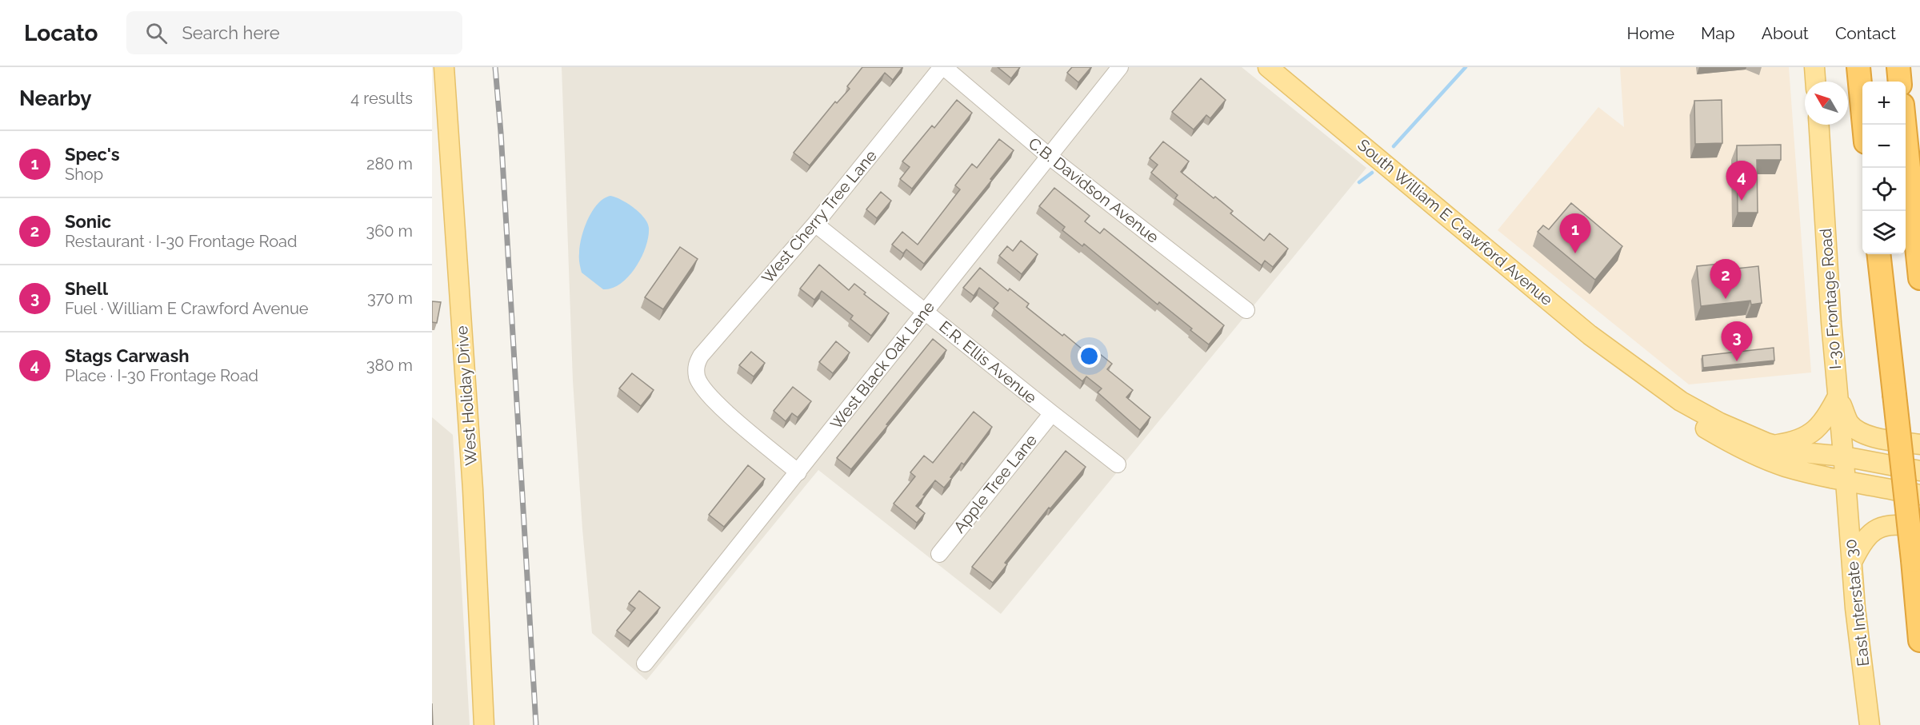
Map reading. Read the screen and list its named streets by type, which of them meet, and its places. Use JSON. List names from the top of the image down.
{
  "streets": {
    "main road": [
      "South William E Crawford Avenue",
      "I-30 Frontage Road",
      "West Holiday Drive",
      "East Interstate 30"
    ],
    "street": [
      "C.B. Davidson Avenue",
      "West Cherry Tree Lane",
      "E.R. Ellis Avenue",
      "West Black Oak Lane",
      "Apple Tree Lane"
    ]
  },
  "crossings": [
    ["C.B. Davidson Avenue", "West Cherry Tree Lane"],
    ["C.B. Davidson Avenue", "West Black Oak Lane"],
    ["West Cherry Tree Lane", "E.R. Ellis Avenue"],
    ["West Cherry Tree Lane", "West Black Oak Lane"],
    ["I-30 Frontage Road", "East Interstate 30"],
    ["E.R. Ellis Avenue", "West Black Oak Lane"],
    ["E.R. Ellis Avenue", "Apple Tree Lane"]
  ],
  "north": "top left",
  "page": {
    "header": "Locato",
    "search": "Search here",
    "nav": [
      "Home",
      "Map",
      "About",
      "Contact"
    ],
    "heading": ["Nearby", "4 results"],
    "map_buttons": ["+", "−"],
    "list": [
      {
        "mark": "1",
        "name": "Spec's",
        "note": "Shop",
        "value": "280 m"
      },
      {
        "mark": "2",
        "name": "Sonic",
        "note": "Restaurant · I-30 Frontage Road",
        "value": "360 m"
      },
      {
        "mark": "3",
        "name": "Shell",
        "note": "Fuel · William E Crawford Avenue",
        "value": "370 m"
      },
      {
        "mark": "4",
        "name": "Stags Carwash",
        "note": "Place · I-30 Frontage Road",
        "value": "380 m"
      }
    ],
    "pins": [
      "4",
      "1",
      "2",
      "3"
    ]
  }
}
